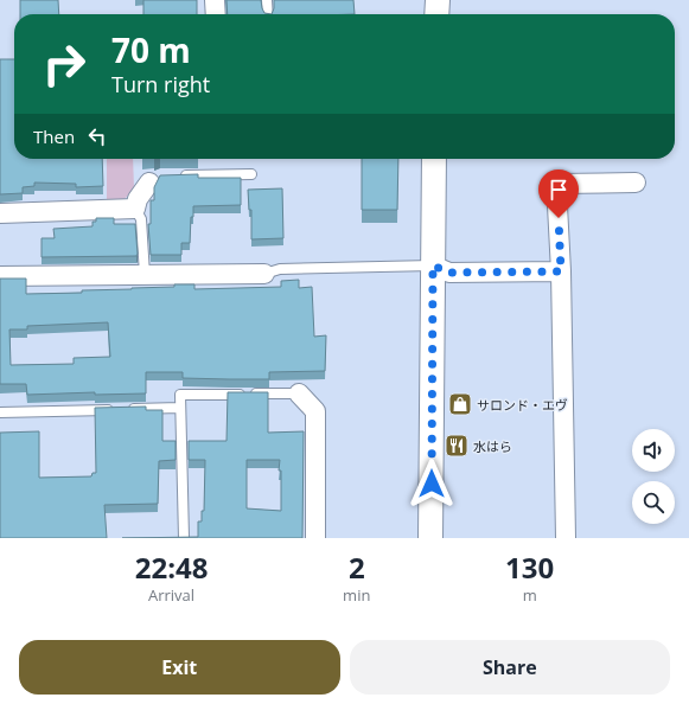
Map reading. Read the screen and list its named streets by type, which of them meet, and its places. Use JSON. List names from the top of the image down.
{
  "places": {
    "shop": ["サロンド・エヴ"],
    "restaurant": ["水はら"]
  },
  "page": {
    "turn": ["70 m", "Turn right"],
    "then": "Then",
    "eta": [
      "22:48",
      "Arrival",
      "2",
      "min",
      "130",
      "m"
    ],
    "buttons": ["Exit", "Share"]
  }
}
